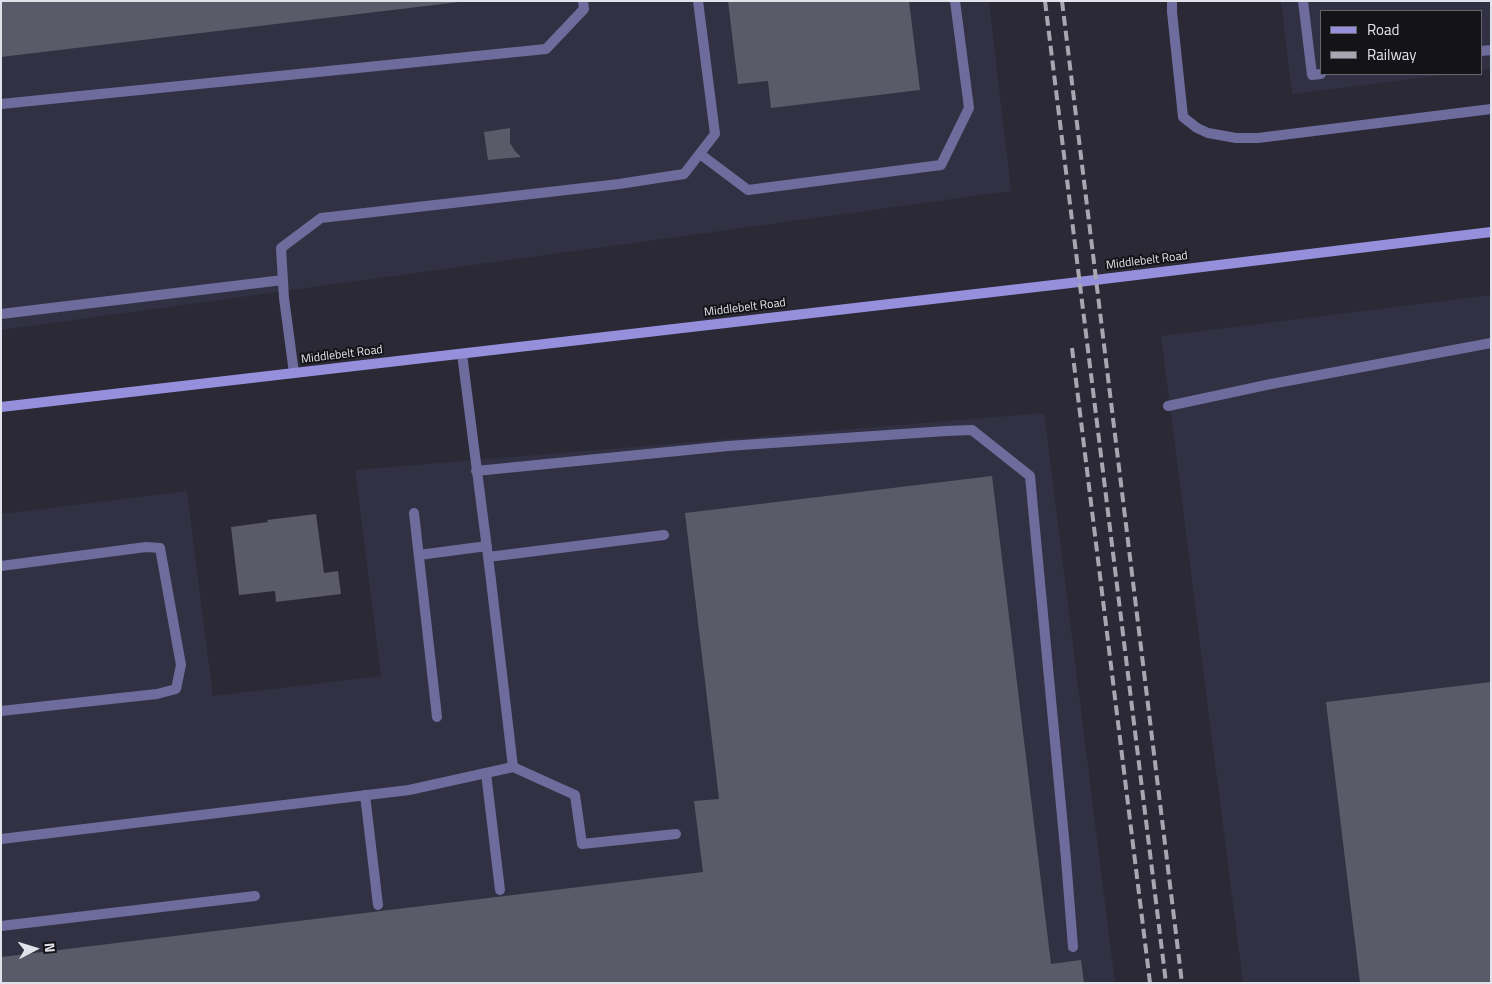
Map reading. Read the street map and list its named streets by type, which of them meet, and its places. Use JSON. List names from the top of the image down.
{
  "streets": {
    "main road": ["Middlebelt Road"]
  },
  "legend": ["Road", "Railway"],
  "north": "right"
}
